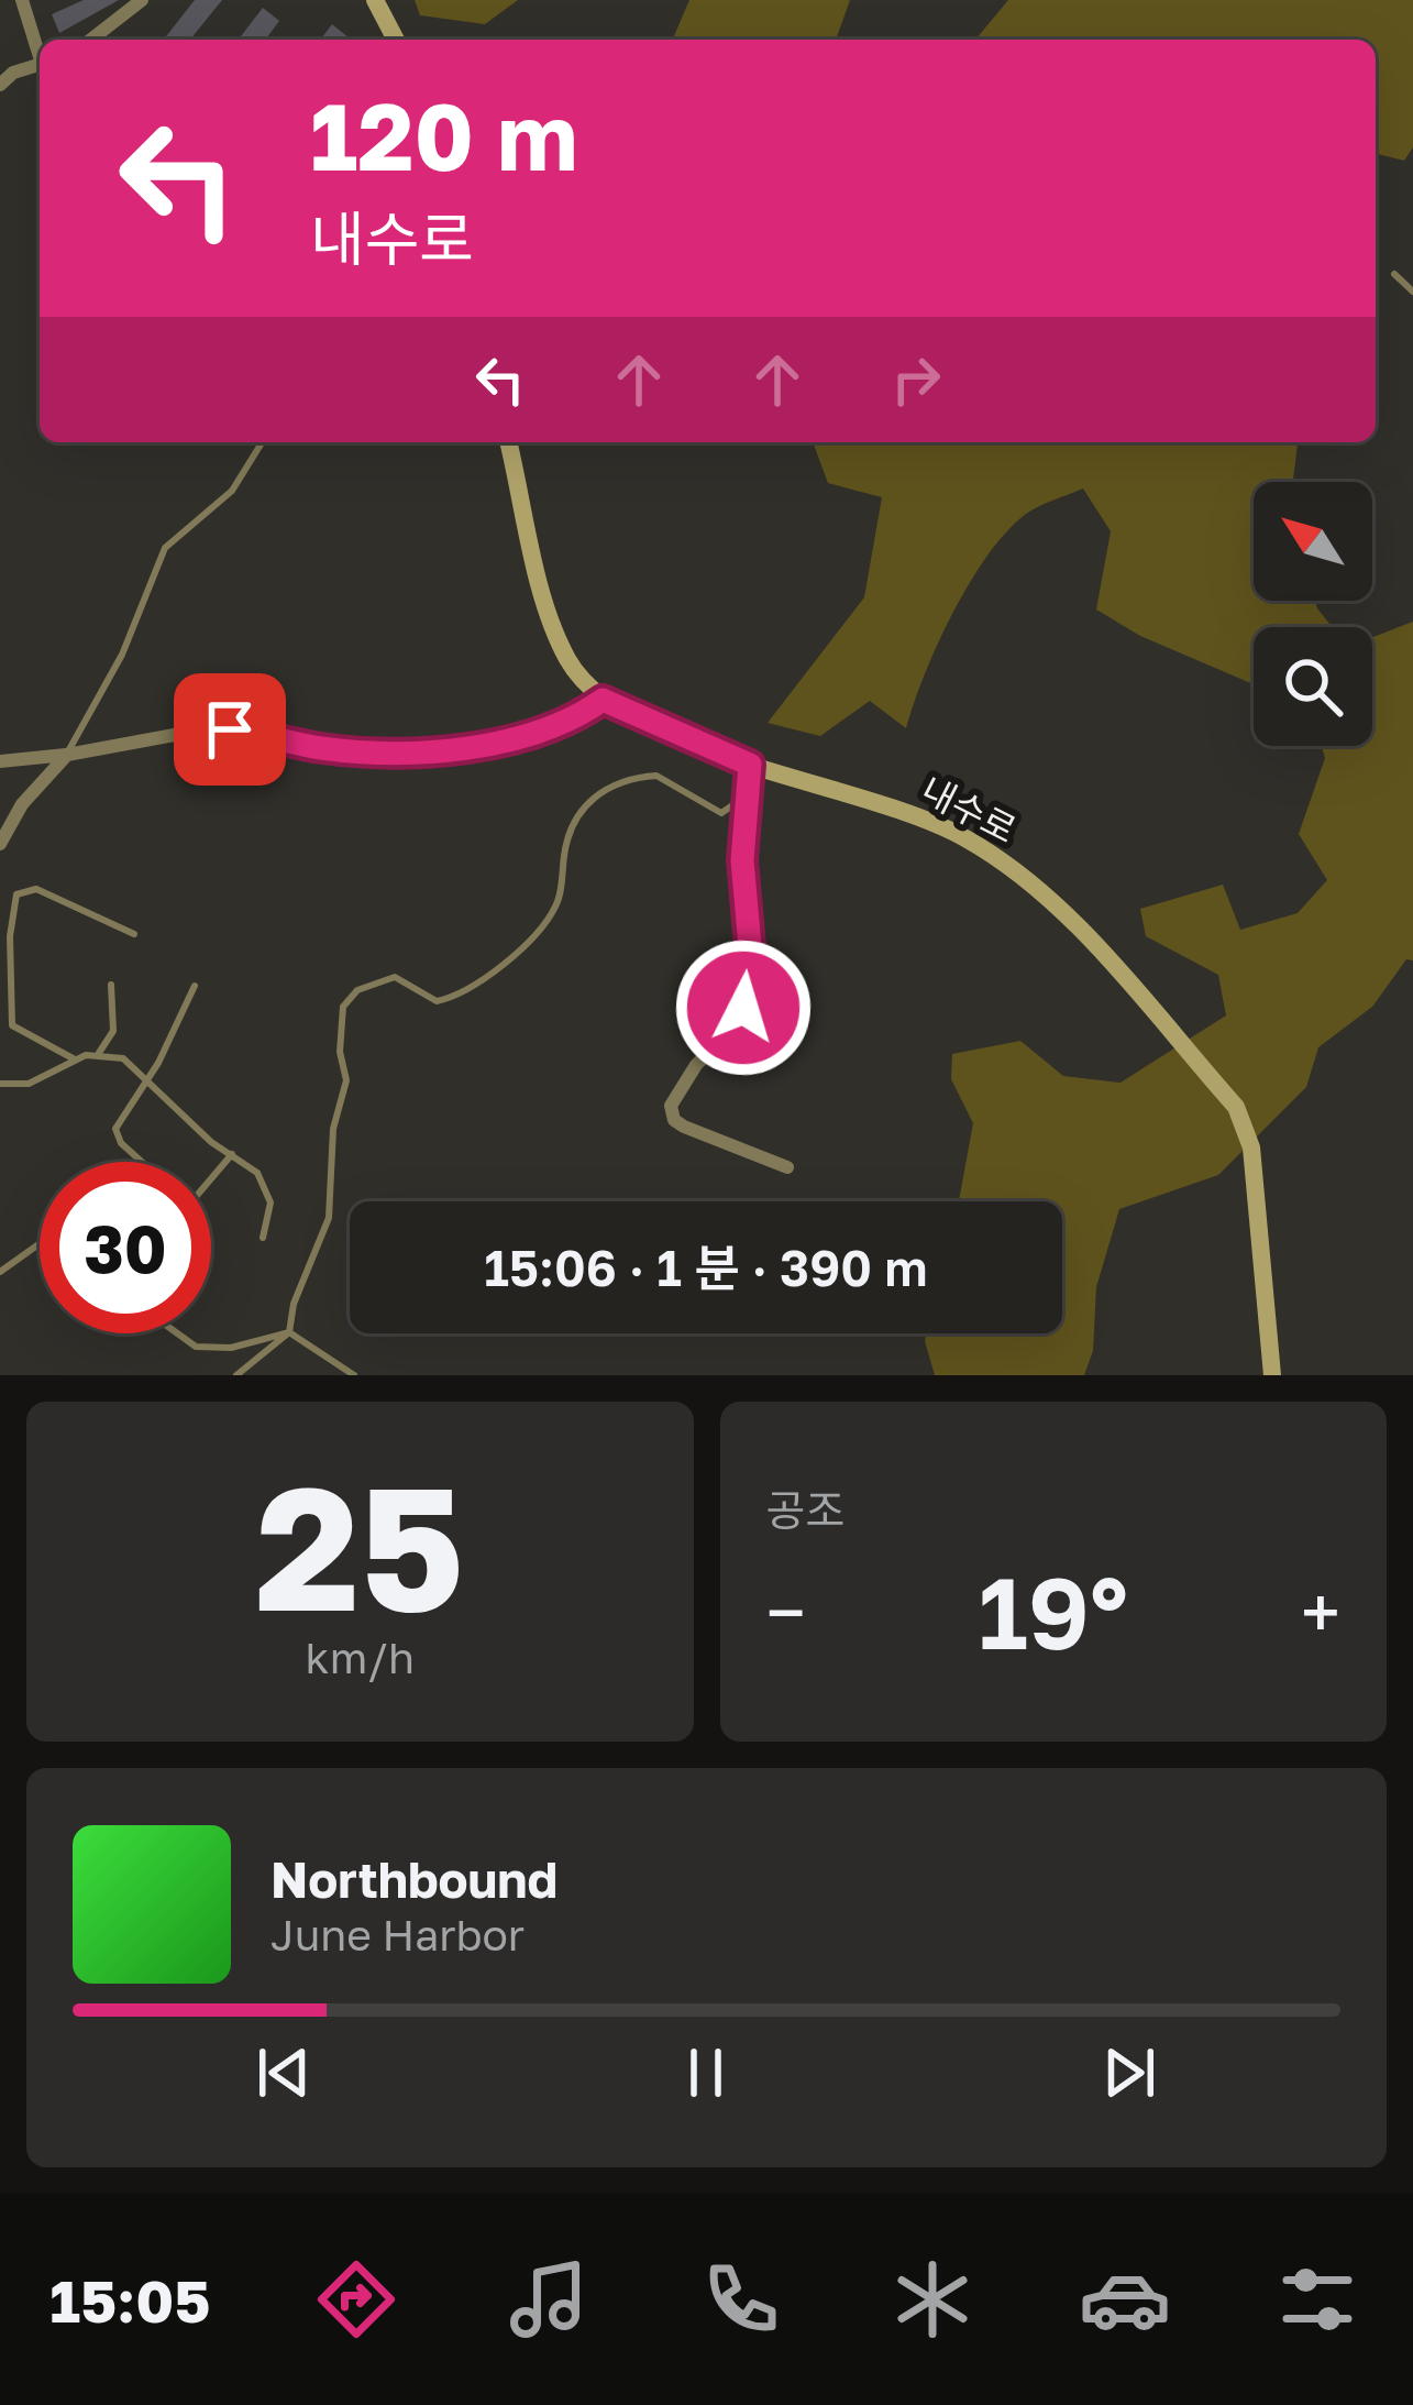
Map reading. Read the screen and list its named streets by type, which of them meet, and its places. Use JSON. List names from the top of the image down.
{
  "streets": {
    "street": ["내수로"]
  },
  "north": "top left",
  "page": {
    "turn": ["120 m", "내수로"],
    "limit": "30",
    "trip": "15:06 · 1 분 · 390 m",
    "tile": [
      ["25", "km/h"],
      "공조"
    ],
    "heat": ["−", "19°", "+"],
    "song": ["Northbound", "June Harbor"],
    "tabs": "15:05"
  }
}
